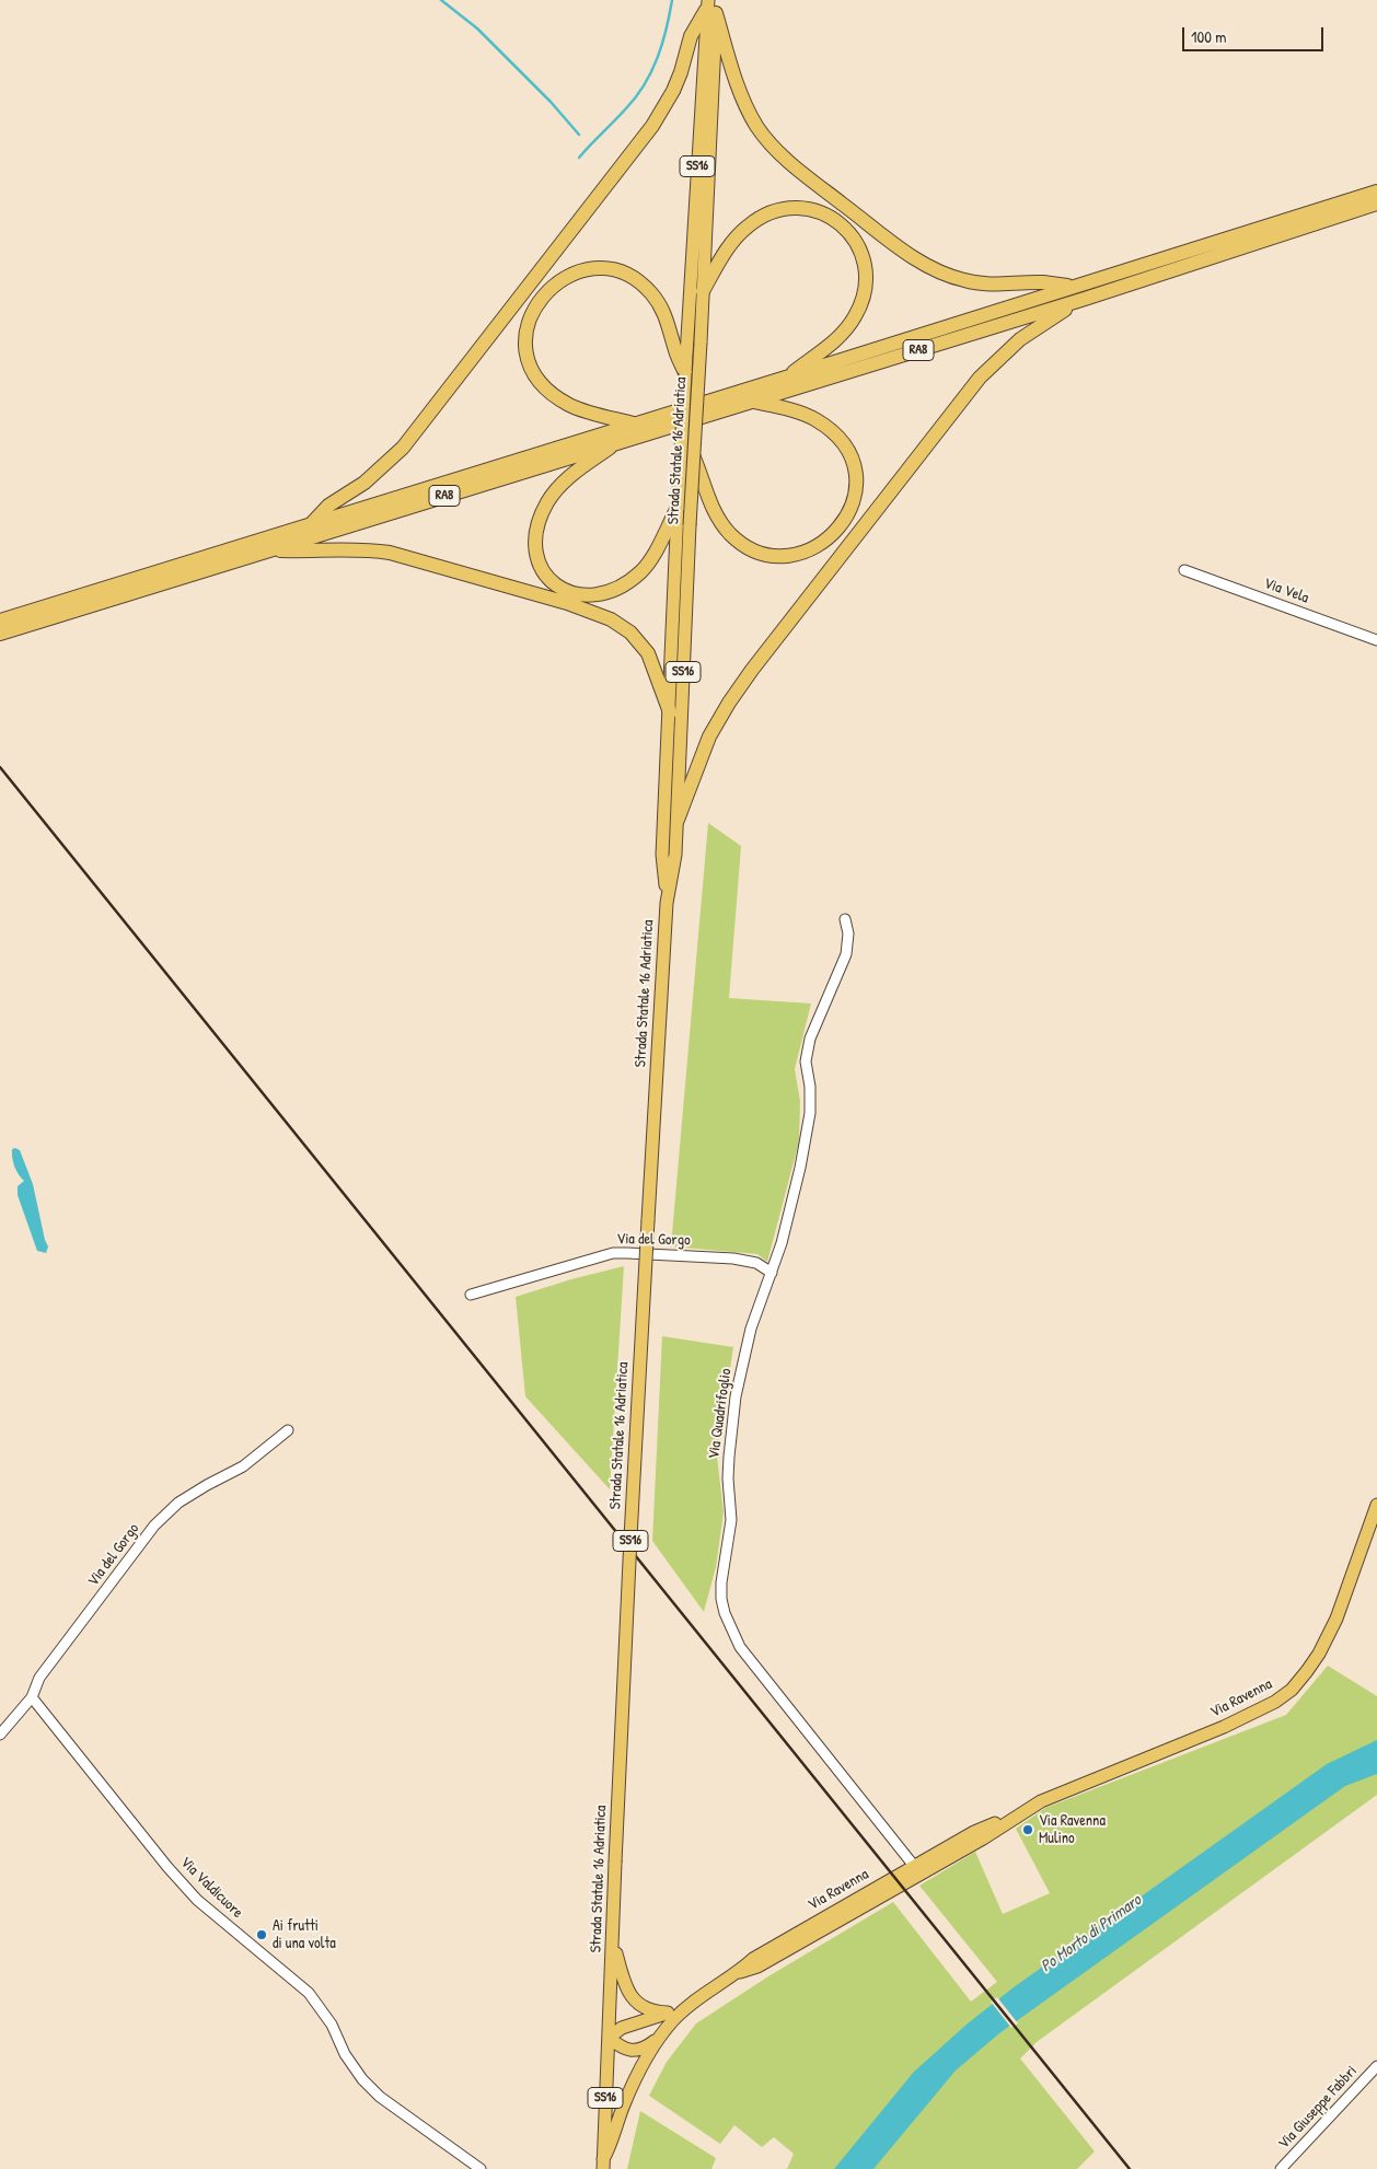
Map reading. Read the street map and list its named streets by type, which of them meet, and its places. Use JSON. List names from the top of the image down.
{
  "streets": {
    "highway": ["RA8"],
    "main road": ["SS16", "Strada Statale 16 Adriatica", "Via Ravenna"],
    "street": [
      "Via Vela",
      "Via del Gorgo",
      "Via Quadrifoglio",
      "Via Valdicuore",
      "Via Giuseppe Fabbri"
    ]
  },
  "crossings": [
    ["Strada Statale 16 Adriatica", "Via Ravenna"],
    ["Via del Gorgo", "Via Quadrifoglio"],
    ["Via del Gorgo", "Via Valdicuore"],
    ["Via Quadrifoglio", "Via Ravenna"]
  ],
  "water": ["Po Morto di Primaro"],
  "places": ["Via Ravenna Mulino", "Ai frutti di una volta"],
  "scale_bar": "100 m"
}
